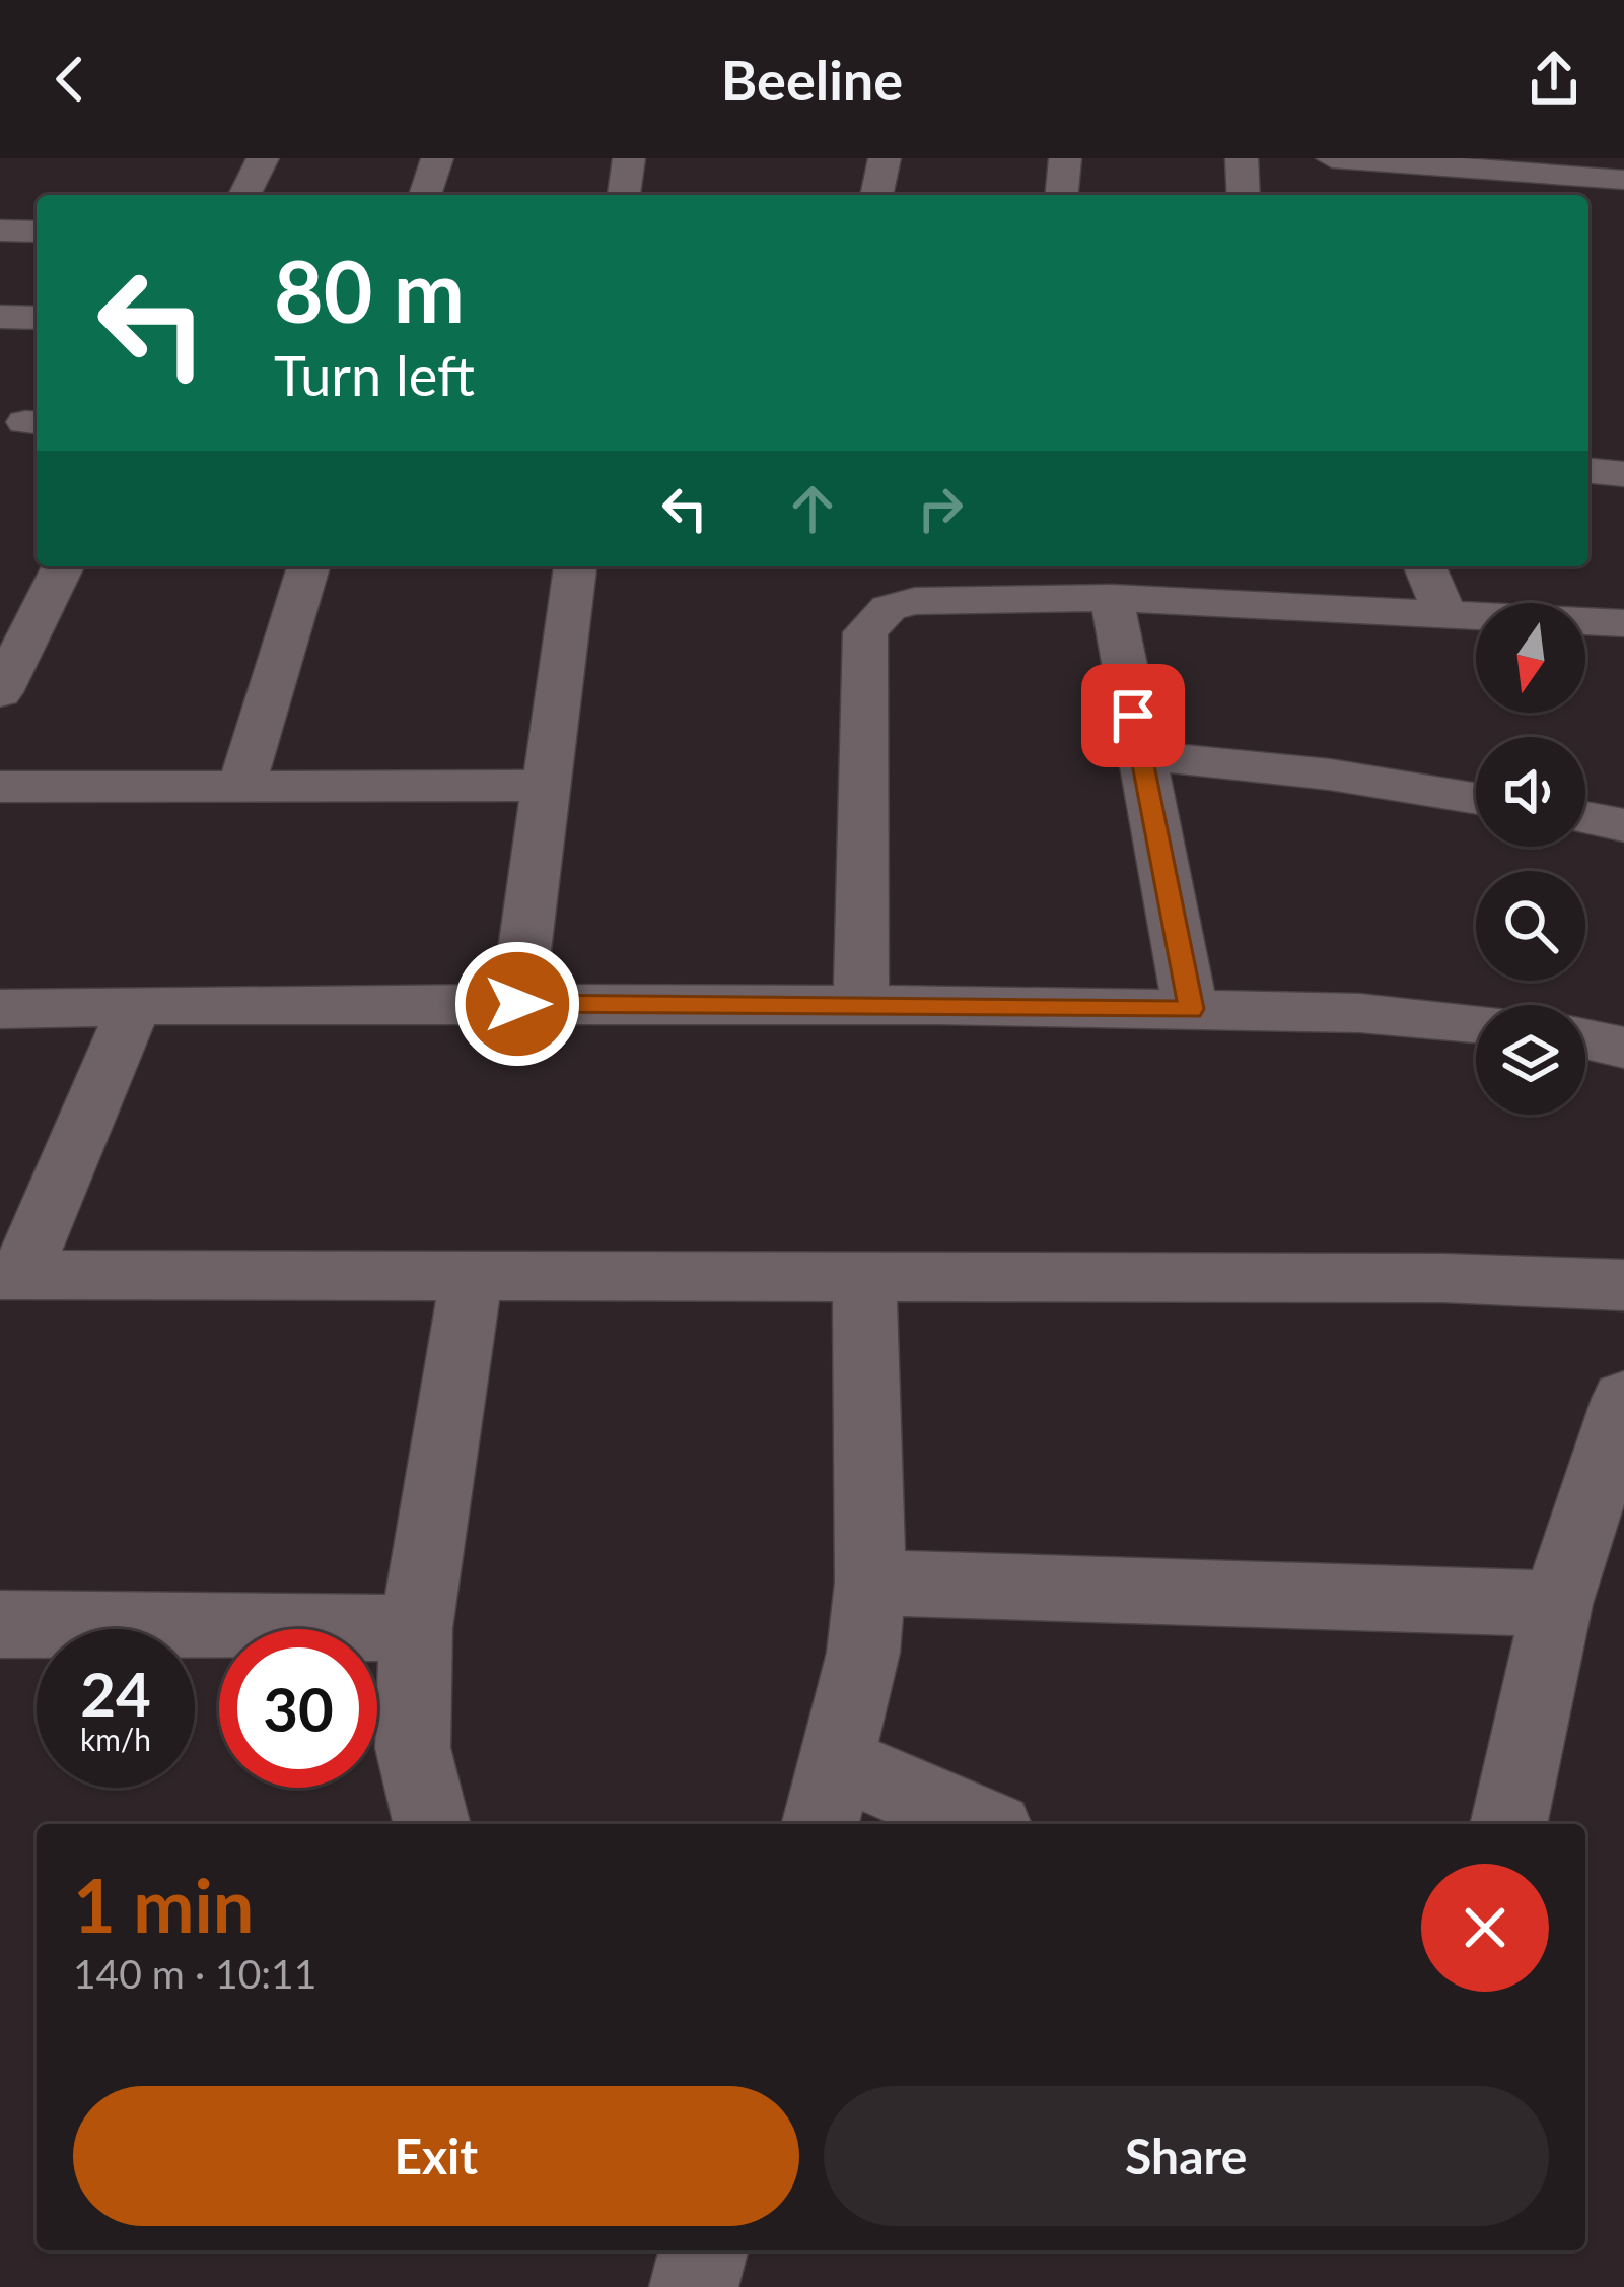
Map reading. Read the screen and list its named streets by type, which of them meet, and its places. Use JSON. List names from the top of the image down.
{
  "north": "bottom",
  "page": {
    "header": "Beeline",
    "turn": ["80 m", "Turn left"],
    "speed": "24 km/h",
    "limit": "30",
    "heading": ["1 min", "140 m · 10:11"],
    "buttons": ["Exit", "Share"]
  }
}
